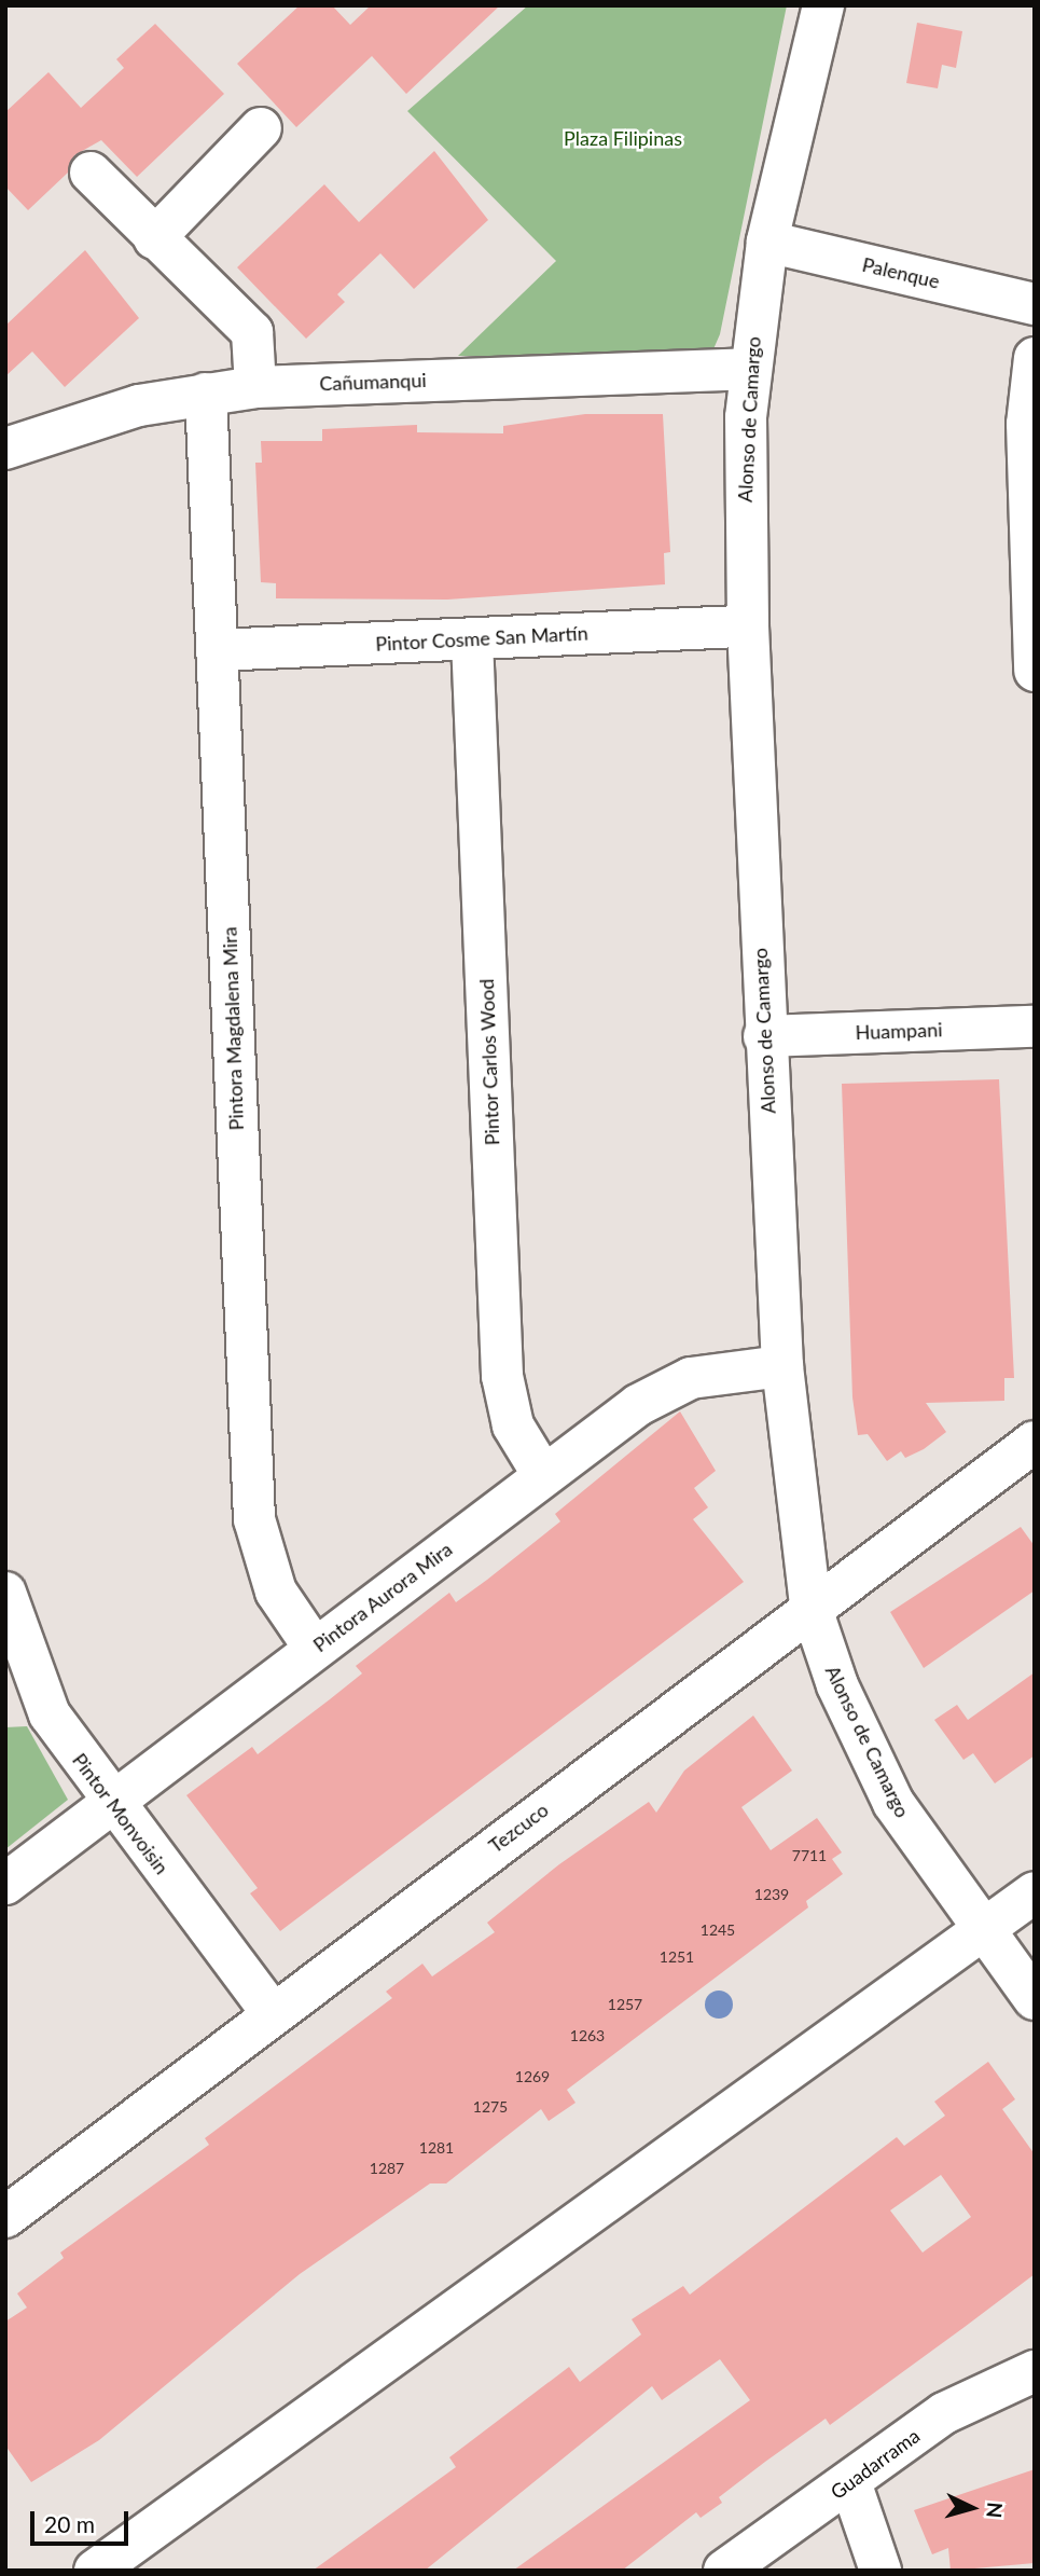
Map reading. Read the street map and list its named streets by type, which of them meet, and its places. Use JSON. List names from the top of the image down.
{
  "streets": {
    "street": [
      "Palenque",
      "Cañumanqui",
      "Alonso de Camargo",
      "Pintor Cosme San Martín",
      "Pintora Magdalena Mira",
      "Huampani",
      "Pintor Carlos Wood",
      "Pintora Aurora Mira",
      "Pintor Monvoisin",
      "Tezcuco",
      "Guadarrama"
    ]
  },
  "crossings": [
    ["Palenque", "Alonso de Camargo"],
    ["Cañumanqui", "Alonso de Camargo"],
    ["Cañumanqui", "Pintora Magdalena Mira"],
    ["Alonso de Camargo", "Pintor Cosme San Martín"],
    ["Alonso de Camargo", "Huampani"],
    ["Alonso de Camargo", "Pintora Aurora Mira"],
    ["Alonso de Camargo", "Tezcuco"],
    ["Pintor Cosme San Martín", "Pintora Magdalena Mira"],
    ["Pintor Cosme San Martín", "Pintor Carlos Wood"],
    ["Pintora Magdalena Mira", "Pintora Aurora Mira"],
    ["Pintor Carlos Wood", "Pintora Aurora Mira"],
    ["Pintora Aurora Mira", "Pintor Monvoisin"],
    ["Pintor Monvoisin", "Tezcuco"]
  ],
  "parks": ["Plaza Filipinas"],
  "house_numbers": [
    "7711",
    "1239",
    "1245",
    "1251",
    "1257",
    "1263",
    "1269",
    "1275",
    "1281",
    "1287"
  ],
  "scale_bar": "20 m",
  "north": "right"
}
